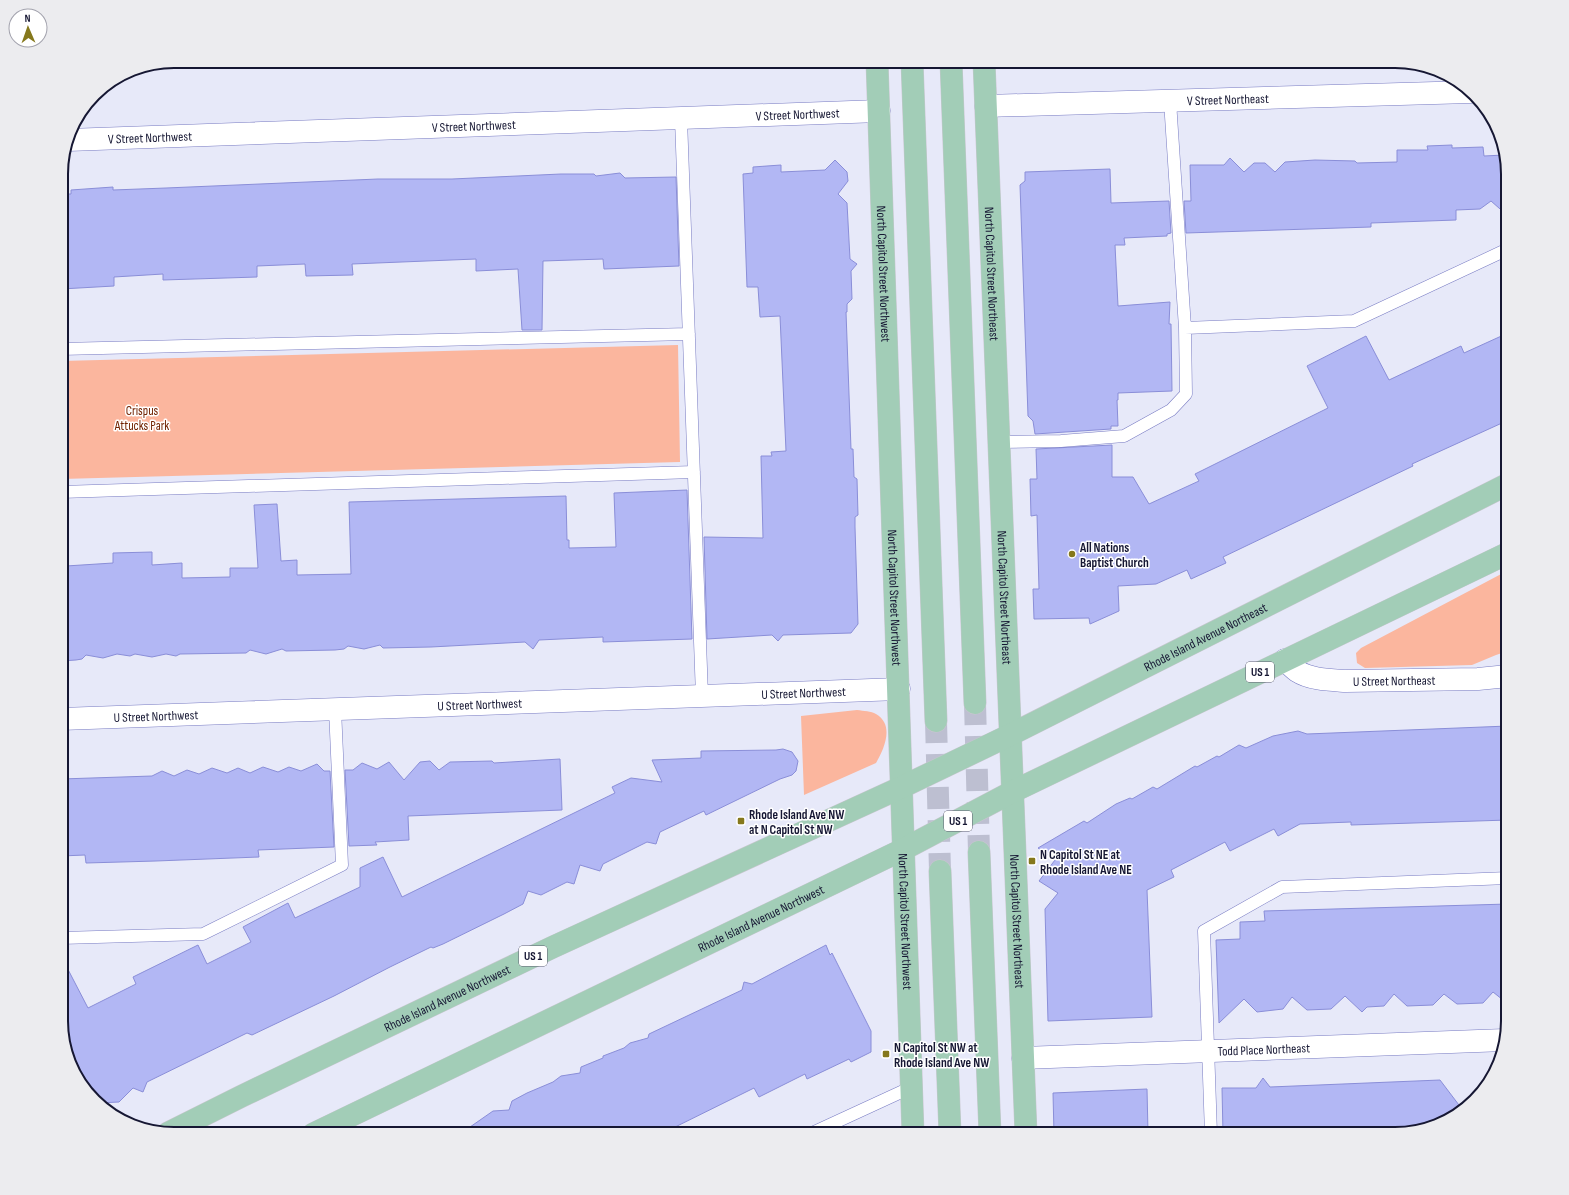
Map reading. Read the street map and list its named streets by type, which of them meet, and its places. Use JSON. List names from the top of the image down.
{
  "streets": {
    "main road": [
      "North Capitol Street Northwest",
      "North Capitol Street Northeast",
      "Rhode Island Avenue Northeast",
      "US 1",
      "Rhode Island Avenue Northwest"
    ],
    "street": [
      "V Street Northeast",
      "V Street Northwest",
      "U Street Northeast",
      "U Street Northwest",
      "Todd Place Northeast"
    ]
  },
  "crossings": [
    ["V Street Northeast", "North Capitol Street Northeast"],
    ["V Street Northwest", "North Capitol Street Northwest"],
    ["North Capitol Street Northwest", "Rhode Island Avenue Northeast"],
    ["North Capitol Street Northwest", "U Street Northwest"],
    ["North Capitol Street Northwest", "Rhode Island Avenue Northwest"],
    ["North Capitol Street Northeast", "Rhode Island Avenue Northeast"],
    ["North Capitol Street Northeast", "US 1"],
    ["North Capitol Street Northeast", "Rhode Island Avenue Northwest"],
    ["North Capitol Street Northeast", "Todd Place Northeast"],
    ["Rhode Island Avenue Northeast", "Rhode Island Avenue Northwest"],
    ["US 1", "U Street Northeast"],
    ["US 1", "Rhode Island Avenue Northwest"]
  ],
  "parks": ["Crispus Attucks Park"],
  "places": {
    "other": ["All Nations Baptist Church"],
    "transit": ["Rhode Island Ave NW at N Capitol St NW", "N Capitol St NE at Rhode Island Ave NE", "N Capitol St NW at Rhode Island Ave NW"]
  },
  "north": "top"
}
